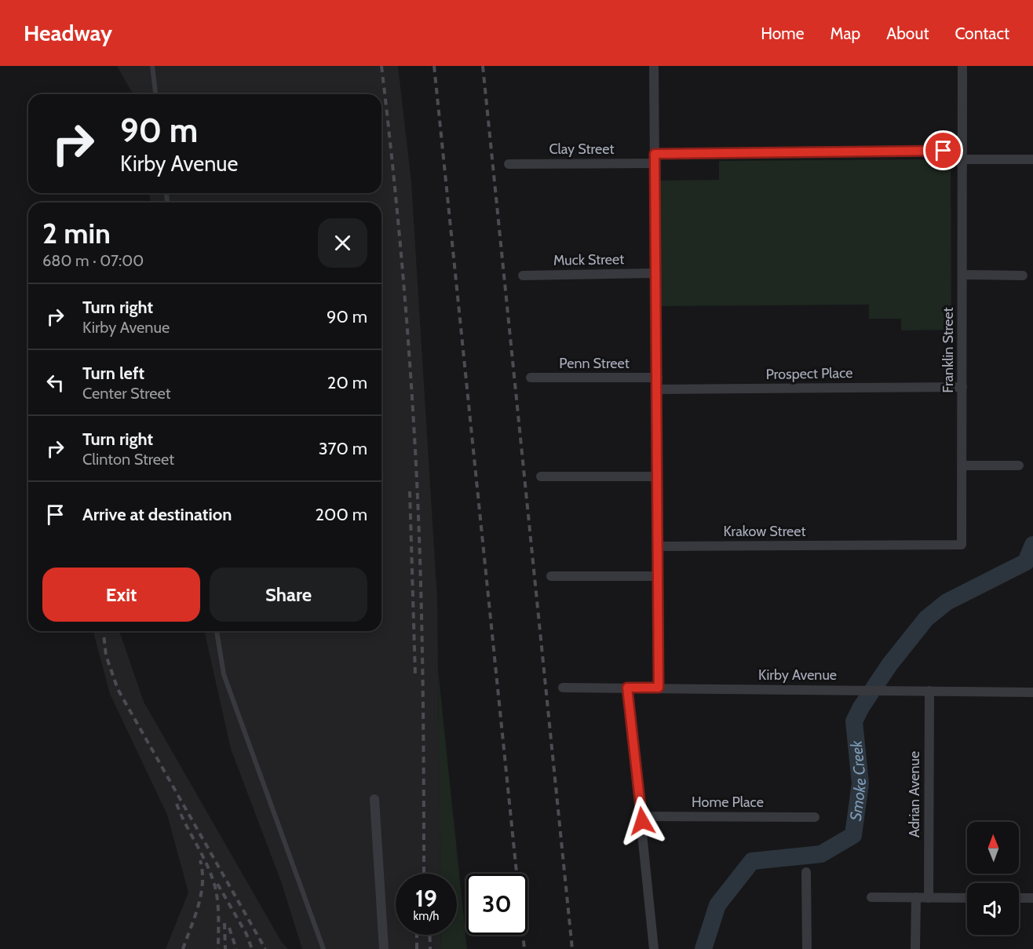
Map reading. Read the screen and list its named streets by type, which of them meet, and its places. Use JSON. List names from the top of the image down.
{
  "streets": {
    "street": [
      "Clay Street",
      "Muck Street",
      "Franklin Street",
      "Penn Street",
      "Prospect Place",
      "Krakow Street",
      "Kirby Avenue",
      "Adrian Avenue",
      "Home Place"
    ]
  },
  "crossings": [
    ["Clay Street", "Franklin Street"],
    ["Franklin Street", "Prospect Place"],
    ["Franklin Street", "Krakow Street"],
    ["Kirby Avenue", "Adrian Avenue"]
  ],
  "water": ["Smoke Creek"],
  "north": "top",
  "page": {
    "header": "Headway",
    "nav": [
      "Home",
      "Map",
      "About",
      "Contact"
    ],
    "turn": ["90 m", "Kirby Avenue"],
    "heading": ["2 min", "680 m · 07:00"],
    "list": [
      {
        "name": "Turn right",
        "note": "Kirby Avenue",
        "value": "90 m"
      },
      {
        "name": "Turn left",
        "note": "Center Street",
        "value": "20 m"
      },
      {
        "name": "Turn right",
        "note": "Clinton Street",
        "value": "370 m"
      },
      {
        "name": "Arrive at destination",
        "value": "200 m"
      }
    ],
    "buttons": ["Exit", "Share"],
    "speed": "19 km/h",
    "limit": "30"
  }
}
